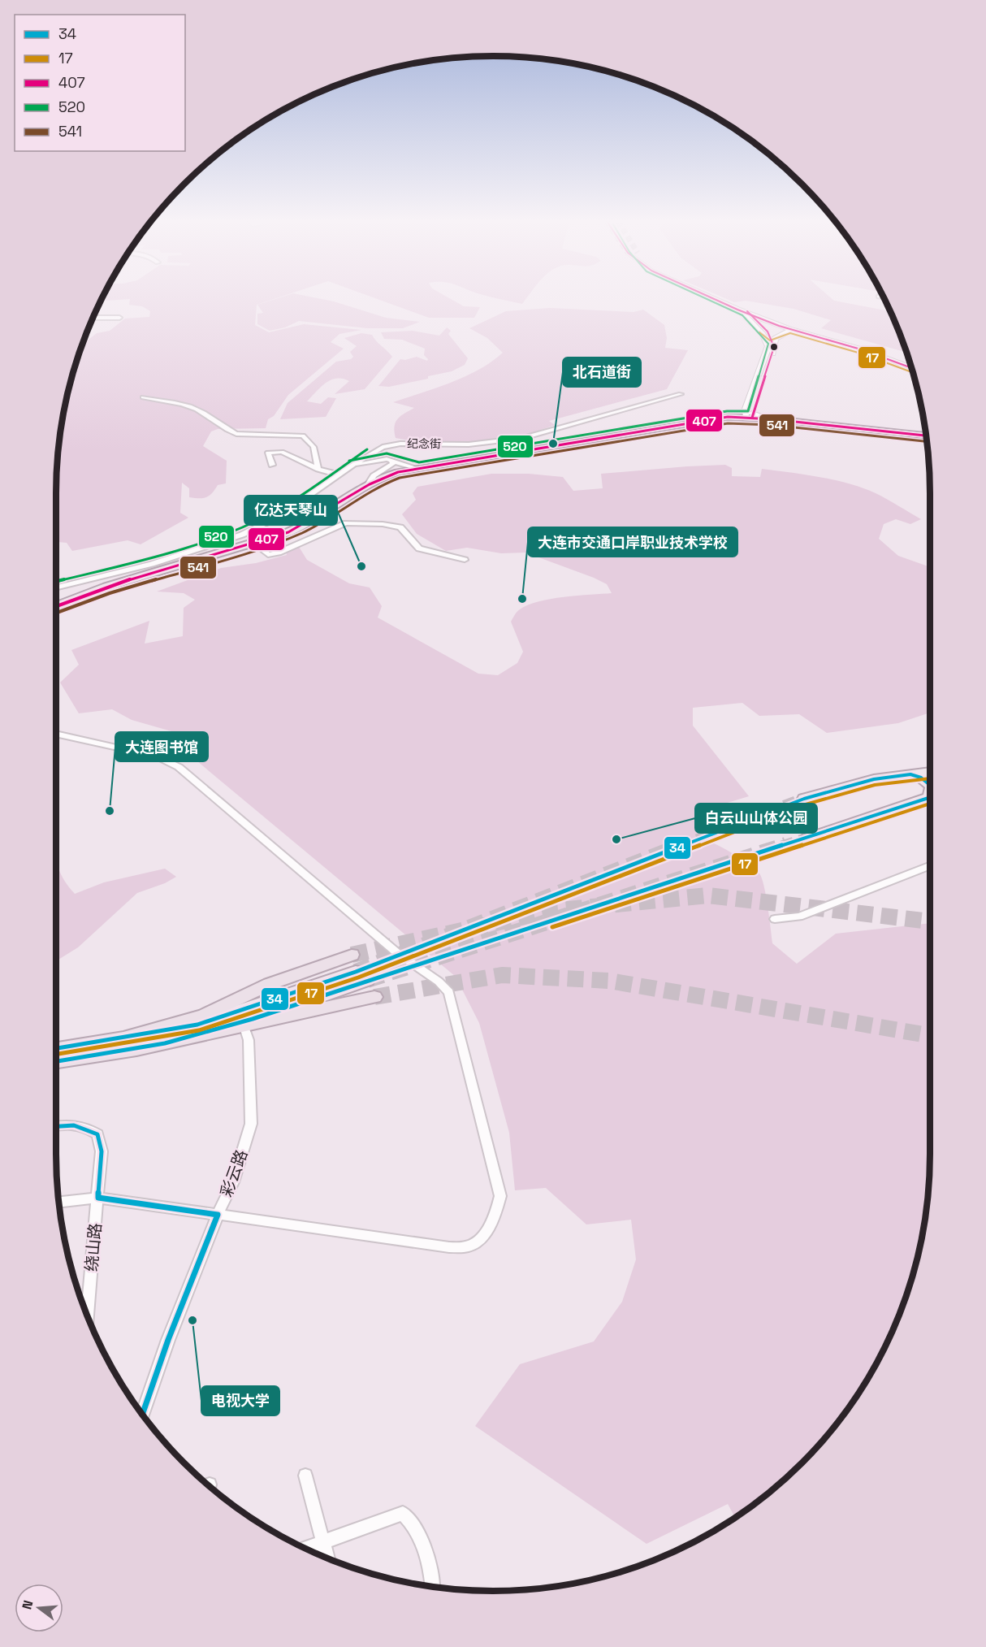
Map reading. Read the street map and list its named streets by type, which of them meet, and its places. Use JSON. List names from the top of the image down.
{
  "streets": {
    "street": ["纪念街", "彩云路", "绕山路"]
  },
  "places": [
    "北石道街",
    "亿达天琴山",
    "大连市交通口岸职业技术学校",
    "大连图书馆",
    "白云山山体公园",
    "电视大学"
  ],
  "lines": [
    "transit line 407",
    "transit line 520",
    "transit line 17",
    "transit line 541",
    "transit line 34"
  ],
  "legend": [
    "34",
    "17",
    "407",
    "520",
    "541"
  ],
  "north": "left"
}
